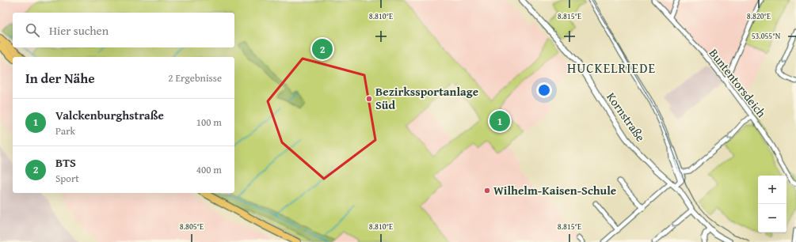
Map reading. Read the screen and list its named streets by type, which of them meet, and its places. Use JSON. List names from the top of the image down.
{
  "streets": {
    "street": ["Buntentorsdeich", "Kornstraße"]
  },
  "districts": ["HUCKELRIEDE"],
  "places": ["Bezirkssportanlage Süd", "Wilhelm-Kaisen-Schule"],
  "page": {
    "search": "Hier suchen",
    "pins": ["2", "1"],
    "heading": ["In der Nähe", "2 Ergebnisse"],
    "list": [
      {
        "mark": "1",
        "name": "Valckenburghstraße",
        "note": "Park",
        "value": "100 m"
      },
      {
        "mark": "2",
        "name": "BTS",
        "note": "Sport",
        "value": "400 m"
      }
    ],
    "map_buttons": ["+", "−"]
  },
  "coordinates": [
    "8.810°E",
    "8.815°E",
    "8.820°E",
    "53.055°N",
    "8.805°E"
  ]
}
